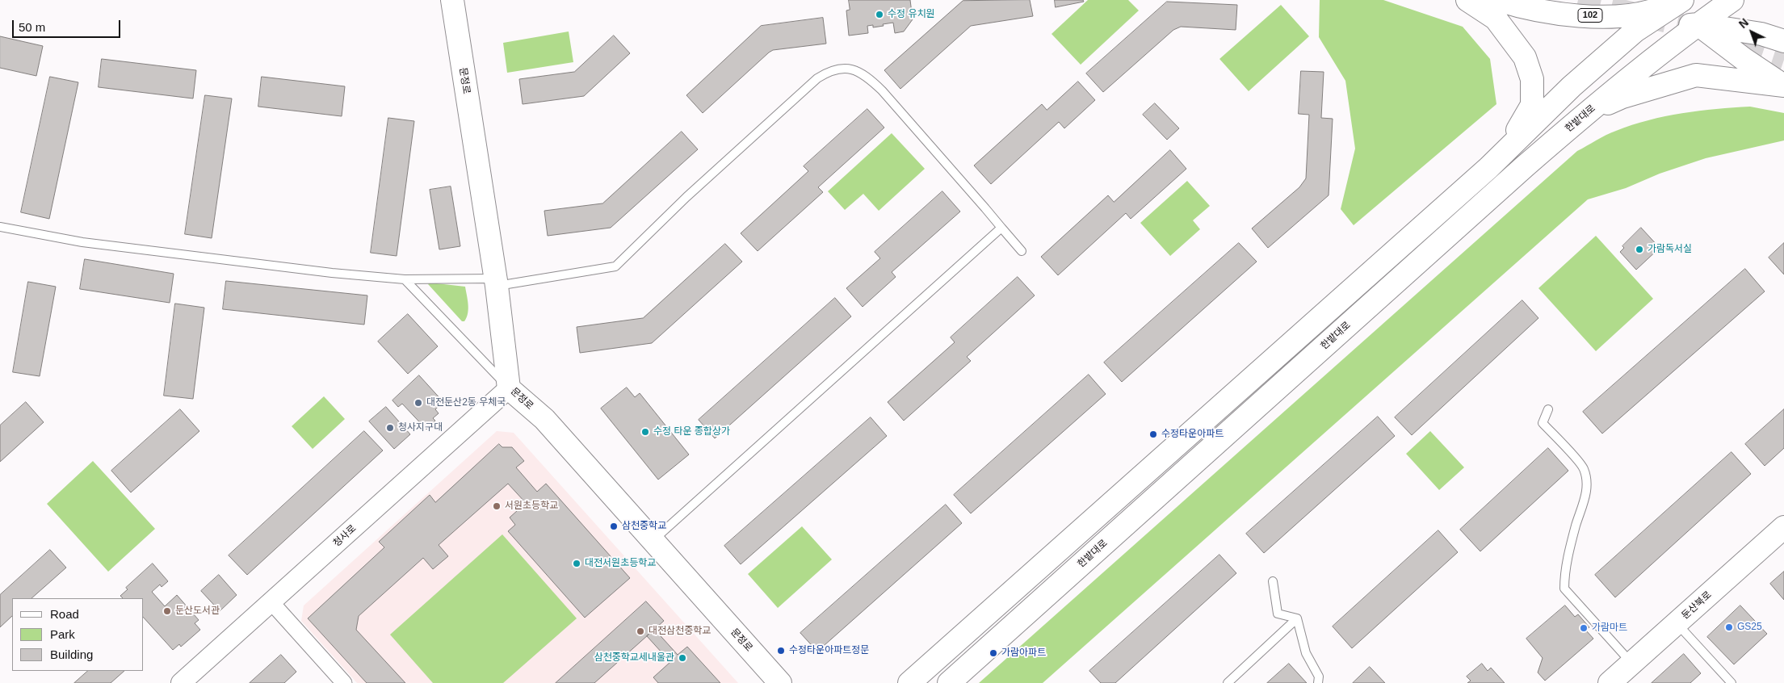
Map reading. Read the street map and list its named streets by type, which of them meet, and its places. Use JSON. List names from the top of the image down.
{
  "streets": {
    "main road": [
      "102",
      "문정로",
      "한밭대로",
      "둔산북로"
    ],
    "street": ["청사로"]
  },
  "crossings": [
    ["문정로", "청사로"]
  ],
  "places": [
    "수정 유치원",
    "가람독서실",
    "대전둔산2동 우체국",
    "청사지구대",
    "수정 타운 종합상가",
    "수정타운아파트",
    "서원초등학교",
    "삼천중학교",
    "대전서원초등학교",
    "둔산도서관",
    "GS25",
    "가람마트",
    "대전삼천중학교",
    "수정타운아파트정문",
    "가람아파트",
    "삼천중학교세내울관"
  ],
  "legend": ["Road", "Park", "Building"],
  "scale_bar": "50 m",
  "north": "top left"
}
